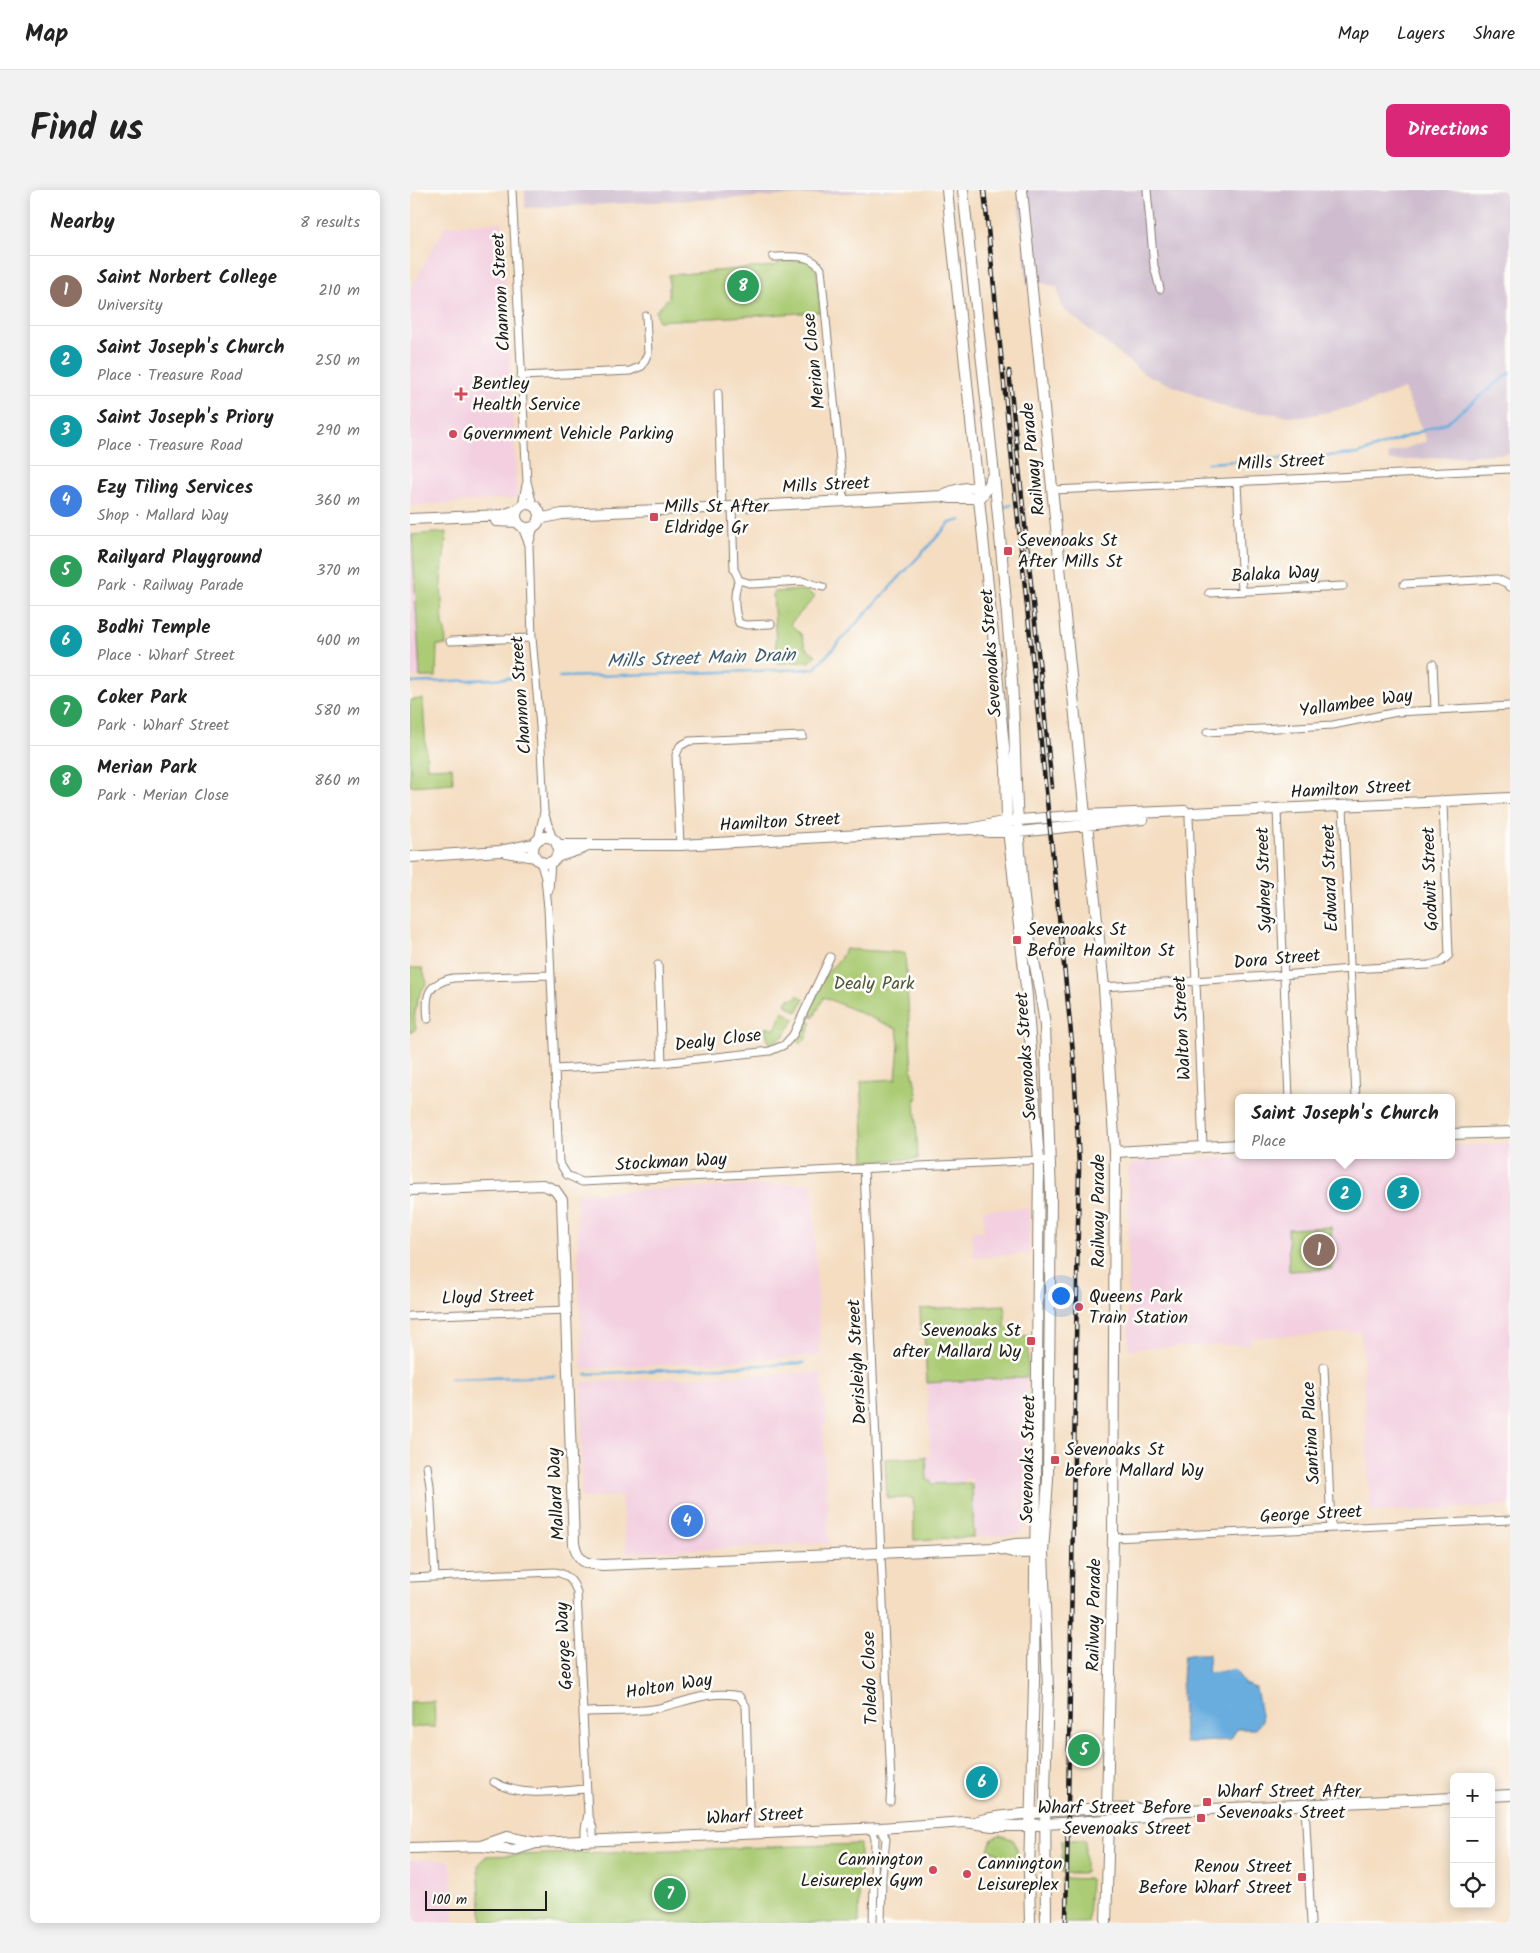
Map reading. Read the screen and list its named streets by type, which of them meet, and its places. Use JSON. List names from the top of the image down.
{
  "streets": {
    "street": [
      "Channon Street",
      "Merian Close",
      "Railway Parade",
      "Mills Street",
      "Balaka Way",
      "Sevenoaks Street",
      "Yallambee Way",
      "Hamilton Street",
      "Edward Street",
      "Godwit Street",
      "Sydney Street",
      "Dora Street",
      "Walton Street",
      "Dealy Close",
      "Stockman Way",
      "Lloyd Street",
      "Derisleigh Street",
      "Santina Place",
      "Mallard Way",
      "George Street",
      "George Way",
      "Toledo Close",
      "Holton Way",
      "Wharf Street"
    ]
  },
  "crossings": [
    ["Channon Street", "Mills Street"],
    ["Channon Street", "Hamilton Street"],
    ["Channon Street", "Stockman Way"],
    ["Merian Close", "Mills Street"],
    ["Railway Parade", "Mills Street"],
    ["Railway Parade", "Hamilton Street"],
    ["Railway Parade", "Dora Street"],
    ["Railway Parade", "George Street"],
    ["Railway Parade", "Wharf Street"],
    ["Mills Street", "Sevenoaks Street"],
    ["Sevenoaks Street", "Hamilton Street"],
    ["Sevenoaks Street", "Stockman Way"],
    ["Sevenoaks Street", "Mallard Way"],
    ["Sevenoaks Street", "Wharf Street"],
    ["Hamilton Street", "Edward Street"],
    ["Hamilton Street", "Godwit Street"],
    ["Hamilton Street", "Sydney Street"],
    ["Hamilton Street", "Walton Street"],
    ["Hamilton Street", "Stockman Way"],
    ["Edward Street", "Dora Street"],
    ["Godwit Street", "Dora Street"],
    ["Sydney Street", "Dora Street"],
    ["Dora Street", "Walton Street"],
    ["Dealy Close", "Stockman Way"],
    ["Stockman Way", "Derisleigh Street"],
    ["Lloyd Street", "Mallard Way"],
    ["Derisleigh Street", "Mallard Way"],
    ["Derisleigh Street", "Toledo Close"],
    ["Santina Place", "George Street"],
    ["Mallard Way", "Toledo Close"],
    ["George Way", "Holton Way"],
    ["George Way", "Wharf Street"],
    ["Holton Way", "Wharf Street"]
  ],
  "water": ["Mills Street Main Drain"],
  "parks": ["Dealy Park"],
  "places": {
    "health": ["Bentley Health Service"],
    "other": [
      "Government Vehicle Parking",
      "Queens Park Train Station",
      "Cannington Leisureplex Gym",
      "Cannington Leisureplex"
    ],
    "transit": [
      "Mills St After Eldridge Gr",
      "Sevenoaks St After Mills St",
      "Sevenoaks St Before Hamilton St",
      "Sevenoaks St after Mallard Wy",
      "Sevenoaks St before Mallard Wy",
      "Wharf Street After Sevenoaks Street",
      "Wharf Street Before Sevenoaks Street",
      "Renou Street Before Wharf Street"
    ]
  },
  "scale_bar": "100 m",
  "page": {
    "header": "Map",
    "nav": ["Map", "Layers", "Share"],
    "title": "Find us",
    "buttons": "Directions",
    "heading": ["Nearby", "8 results"],
    "list": [
      {
        "mark": "1",
        "name": "Saint Norbert College",
        "note": "University",
        "value": "210 m"
      },
      {
        "mark": "2",
        "name": "Saint Joseph's Church",
        "note": "Place · Treasure Road",
        "value": "250 m"
      },
      {
        "mark": "3",
        "name": "Saint Joseph's Priory",
        "note": "Place · Treasure Road",
        "value": "290 m"
      },
      {
        "mark": "4",
        "name": "Ezy Tiling Services",
        "note": "Shop · Mallard Way",
        "value": "360 m"
      },
      {
        "mark": "5",
        "name": "Railyard Playground",
        "note": "Park · Railway Parade",
        "value": "370 m"
      },
      {
        "mark": "6",
        "name": "Bodhi Temple",
        "note": "Place · Wharf Street",
        "value": "400 m"
      },
      {
        "mark": "7",
        "name": "Coker Park",
        "note": "Park · Wharf Street",
        "value": "580 m"
      },
      {
        "mark": "8",
        "name": "Merian Park",
        "note": "Park · Merian Close",
        "value": "860 m"
      }
    ],
    "pins": [
      "8",
      "3",
      "2",
      "1",
      "4",
      "5",
      "6",
      "7"
    ],
    "popup": ["Saint Joseph's Church", "Place"],
    "map_buttons": ["+", "−"],
    "scale": "100 m"
  }
}
